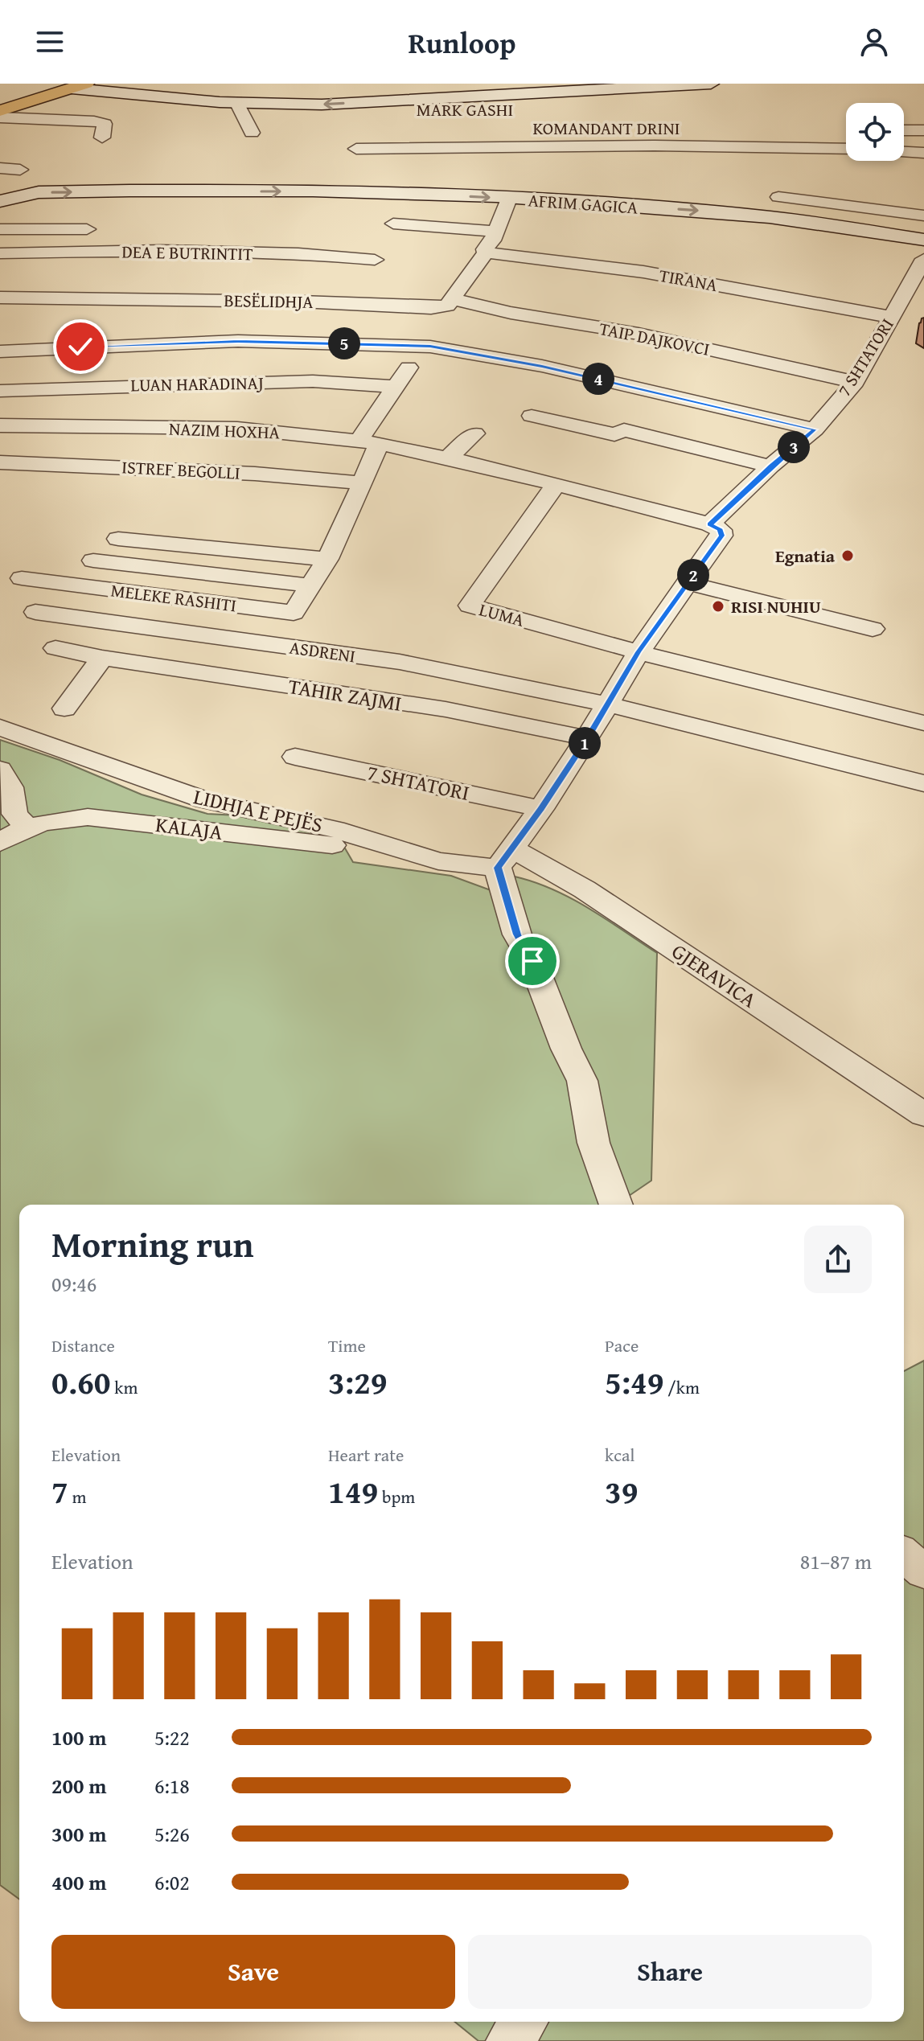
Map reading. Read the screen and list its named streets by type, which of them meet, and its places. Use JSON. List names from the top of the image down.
{
  "streets": {
    "street": [
      "KOMANDANT DRINI",
      "AFRIM GAGICA",
      "DEA E BUTRINTIT",
      "TIRANA",
      "BESËLIDHJA",
      "TAIP DAJKOVCI",
      "7 SHTATORI",
      "LUAN HARADINAJ",
      "NAZIM HOXHA",
      "ISTREF BEGOLLI",
      "MELEKE RASHITI",
      "LUMA",
      "ASDRENI",
      "TAHIR ZAJMI",
      "LIDHJA E PEJËS",
      "KALAJA",
      "GJERAVICA"
    ]
  },
  "crossings": [
    ["TIRANA", "7 SHTATORI"],
    ["BESËLIDHJA", "TAIP DAJKOVCI"],
    ["TAIP DAJKOVCI", "7 SHTATORI"],
    ["7 SHTATORI", "NAZIM HOXHA"],
    ["NAZIM HOXHA", "MELEKE RASHITI"],
    ["NAZIM HOXHA", "LUMA"],
    ["ISTREF BEGOLLI", "MELEKE RASHITI"],
    ["LIDHJA E PEJËS", "KALAJA"],
    ["LIDHJA E PEJËS", "GJERAVICA"]
  ],
  "places": ["Egnatia", "RISI NUHIU"],
  "page": {
    "header": "Runloop",
    "pins": [
      "5",
      "4",
      "3",
      "2",
      "1"
    ],
    "heading": ["Morning run", "09:46"],
    "stats": [
      ["Distance", "0.60 km"],
      ["Time", "3:29"],
      ["Pace", "5:49 /km"],
      ["Elevation", "7 m"],
      ["Heart rate", "149 bpm"],
      ["kcal", "39"]
    ],
    "chart": ["Elevation", "81–87 m"],
    "list": [
      {
        "name": "100 m",
        "note": "5:22"
      },
      {
        "name": "200 m",
        "note": "6:18"
      },
      {
        "name": "300 m",
        "note": "5:26"
      },
      {
        "name": "400 m",
        "note": "6:02"
      }
    ],
    "buttons": ["Save", "Share"]
  }
}
